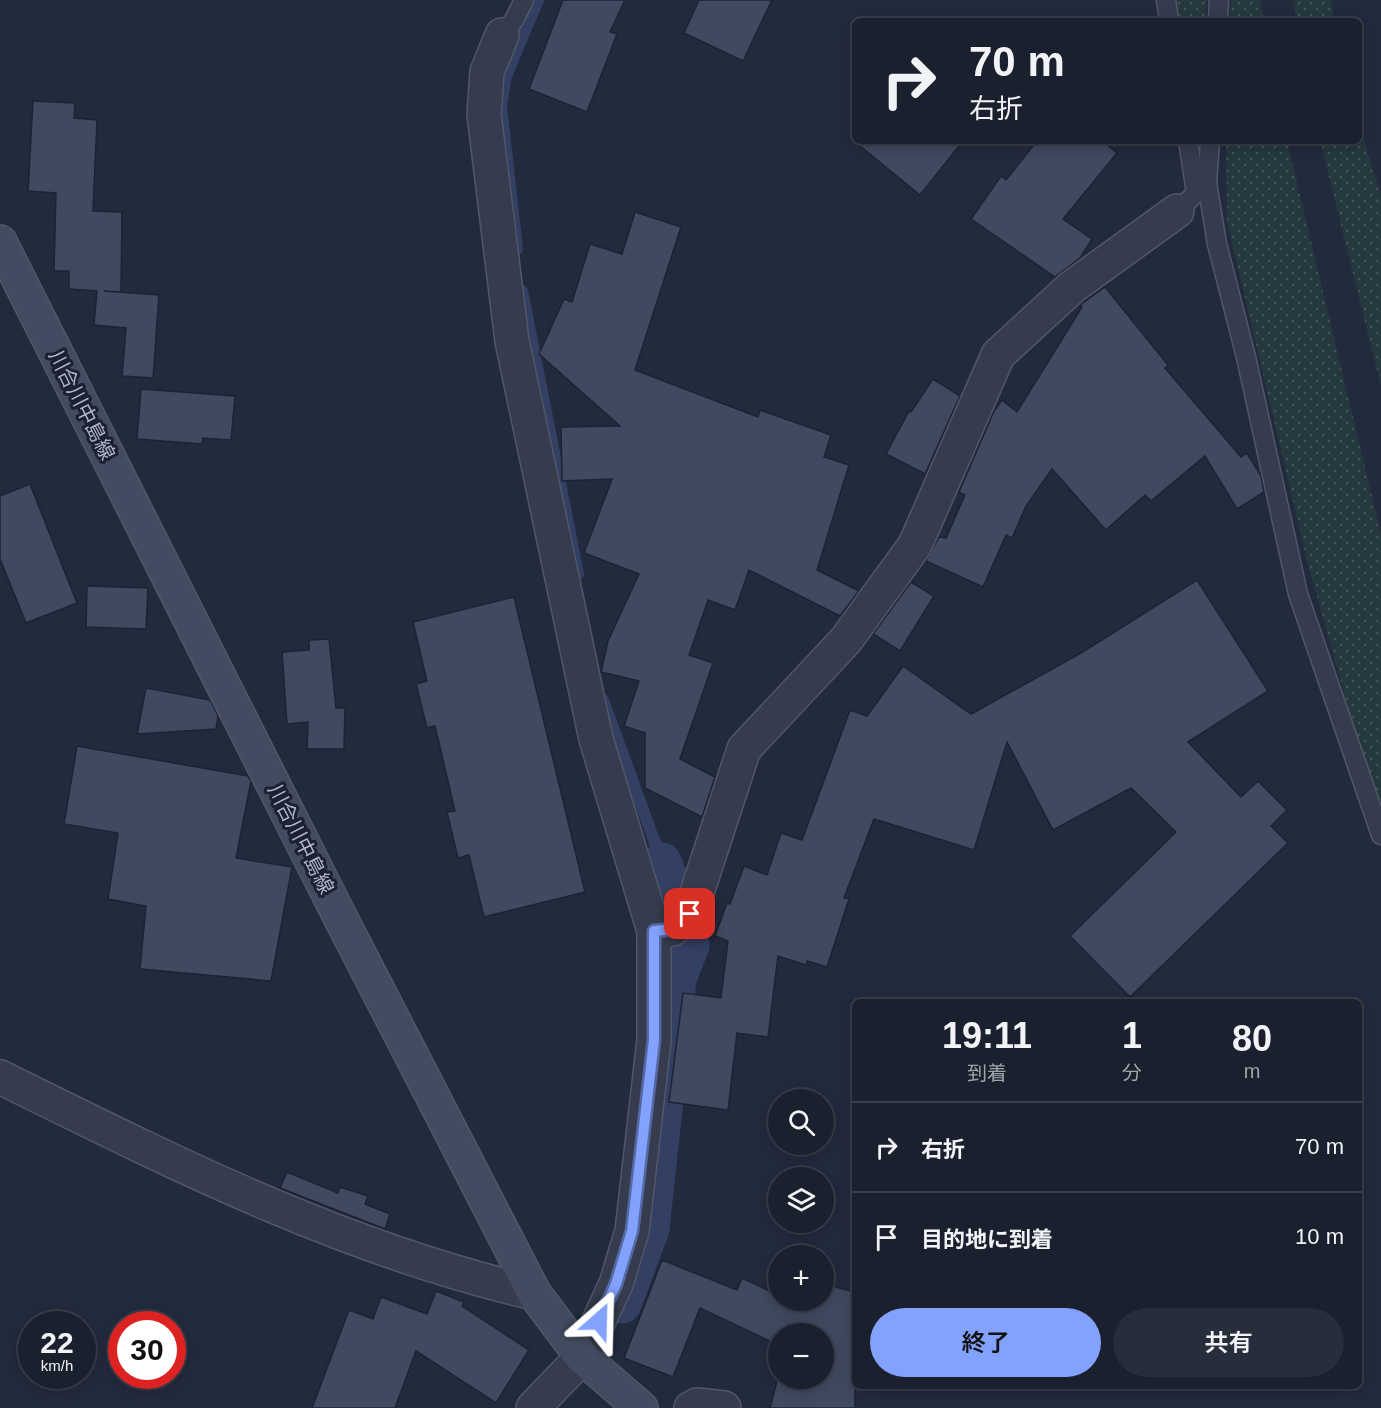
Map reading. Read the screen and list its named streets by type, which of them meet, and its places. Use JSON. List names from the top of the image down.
{
  "streets": {
    "main road": ["川合川中島線"]
  },
  "page": {
    "turn": ["70 m", "右折"],
    "eta": [
      "19:11",
      "到着",
      "1",
      "分",
      "80",
      "m"
    ],
    "map_buttons": ["+", "−"],
    "list": [
      {
        "name": "右折",
        "value": "70 m"
      },
      {
        "name": "目的地に到着",
        "value": "10 m"
      }
    ],
    "buttons": ["終了", "共有"],
    "speed": "22 km/h",
    "limit": "30"
  }
}
